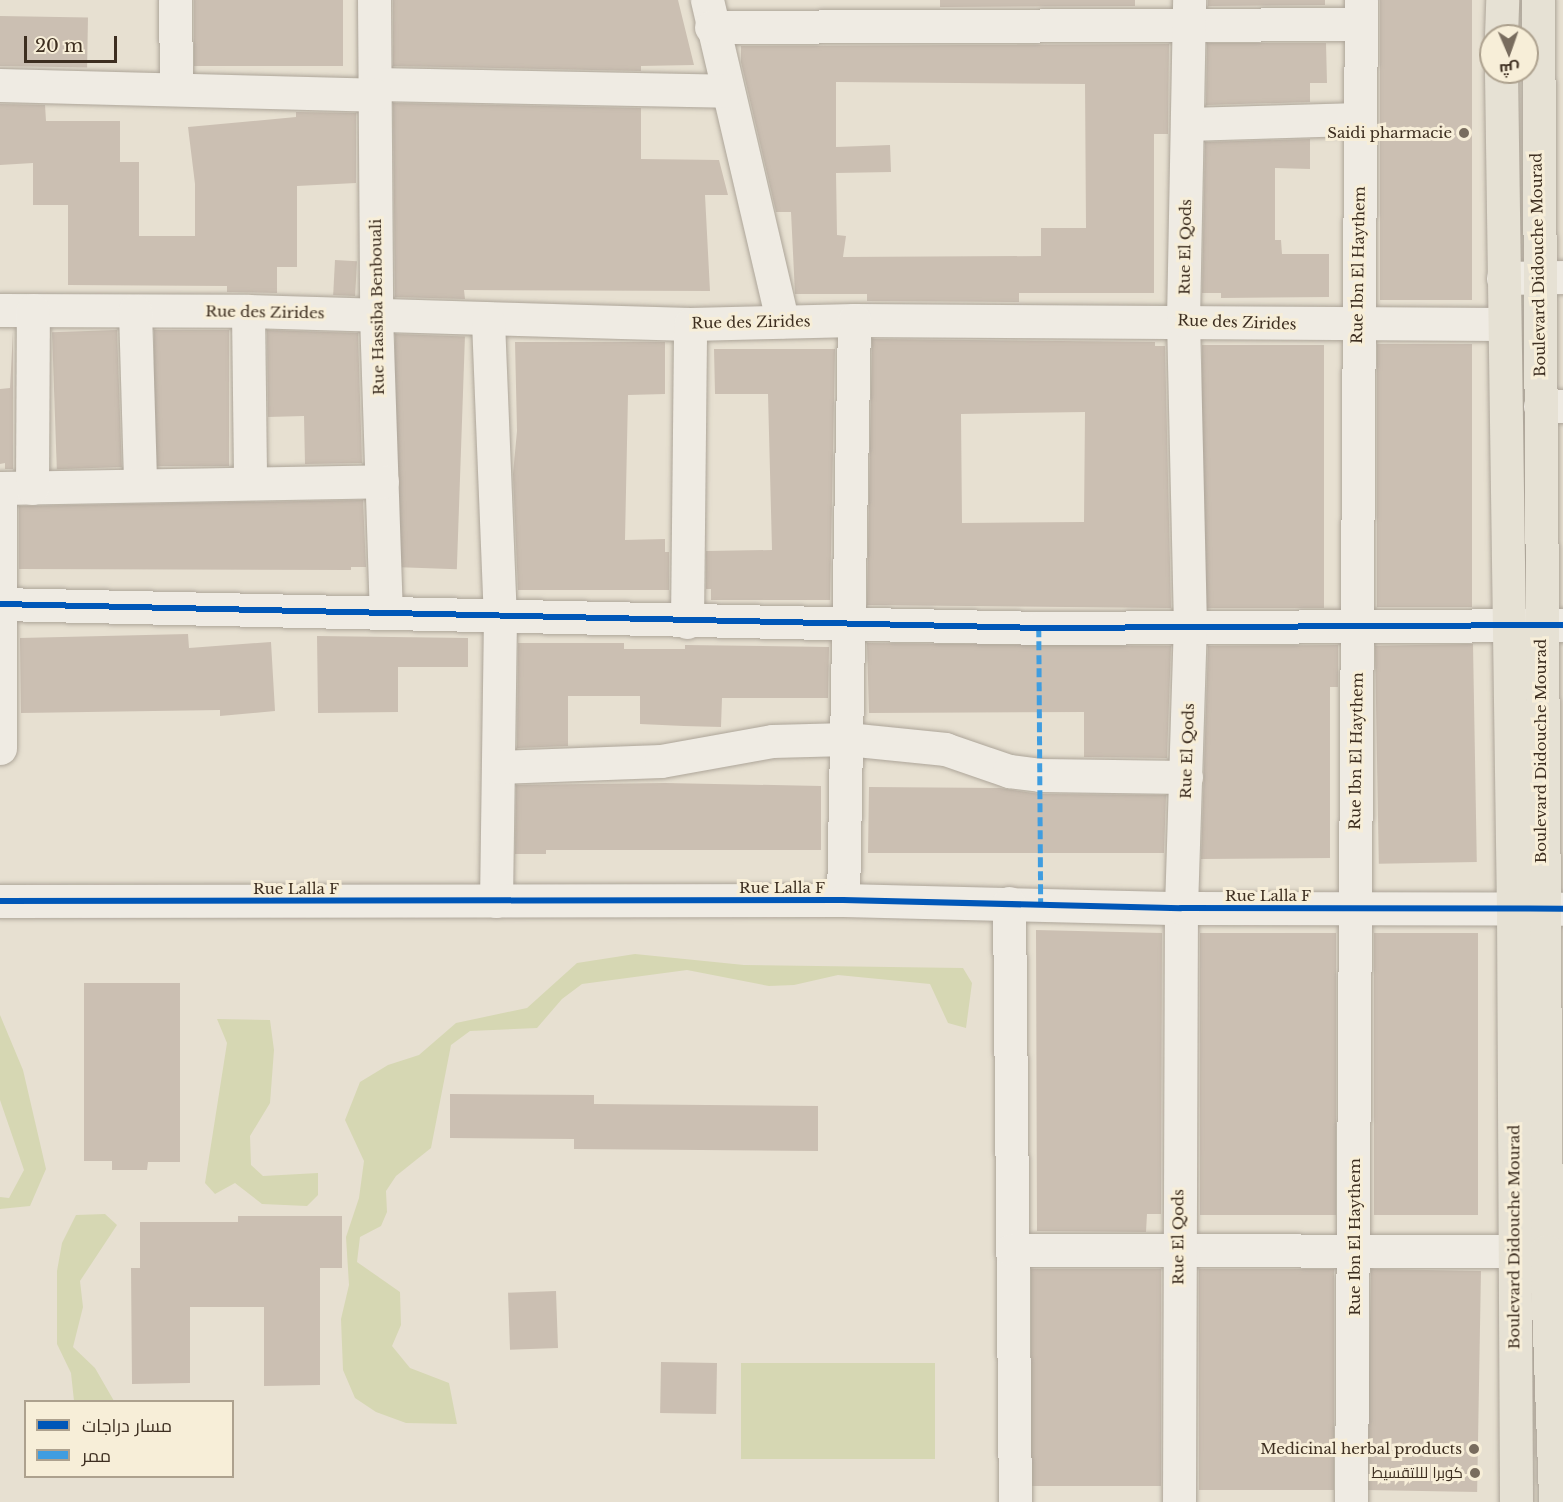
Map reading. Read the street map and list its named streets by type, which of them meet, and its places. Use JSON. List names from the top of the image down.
{
  "streets": {
    "main road": ["Boulevard Didouche Mourad"],
    "street": [
      "Rue El Qods",
      "Rue Ibn El Haythem",
      "Rue Hassiba Benbouali",
      "Rue des Zirides",
      "Rue Lalla F"
    ]
  },
  "crossings": [
    ["Rue El Qods", "Rue des Zirides"],
    ["Rue El Qods", "Rue Lalla F"],
    ["Rue Ibn El Haythem", "Rue des Zirides"],
    ["Rue Ibn El Haythem", "Rue Lalla F"],
    ["Boulevard Didouche Mourad", "Rue des Zirides"],
    ["Boulevard Didouche Mourad", "Rue Lalla F"],
    ["Rue Hassiba Benbouali", "Rue des Zirides"]
  ],
  "places": ["Saidi pharmacie", "Medicinal herbal products", "كوبرا لللتقسيط"],
  "legend": ["مسار دراجات", "ممر"],
  "scale_bar": "20 m",
  "north": "bottom"
}
